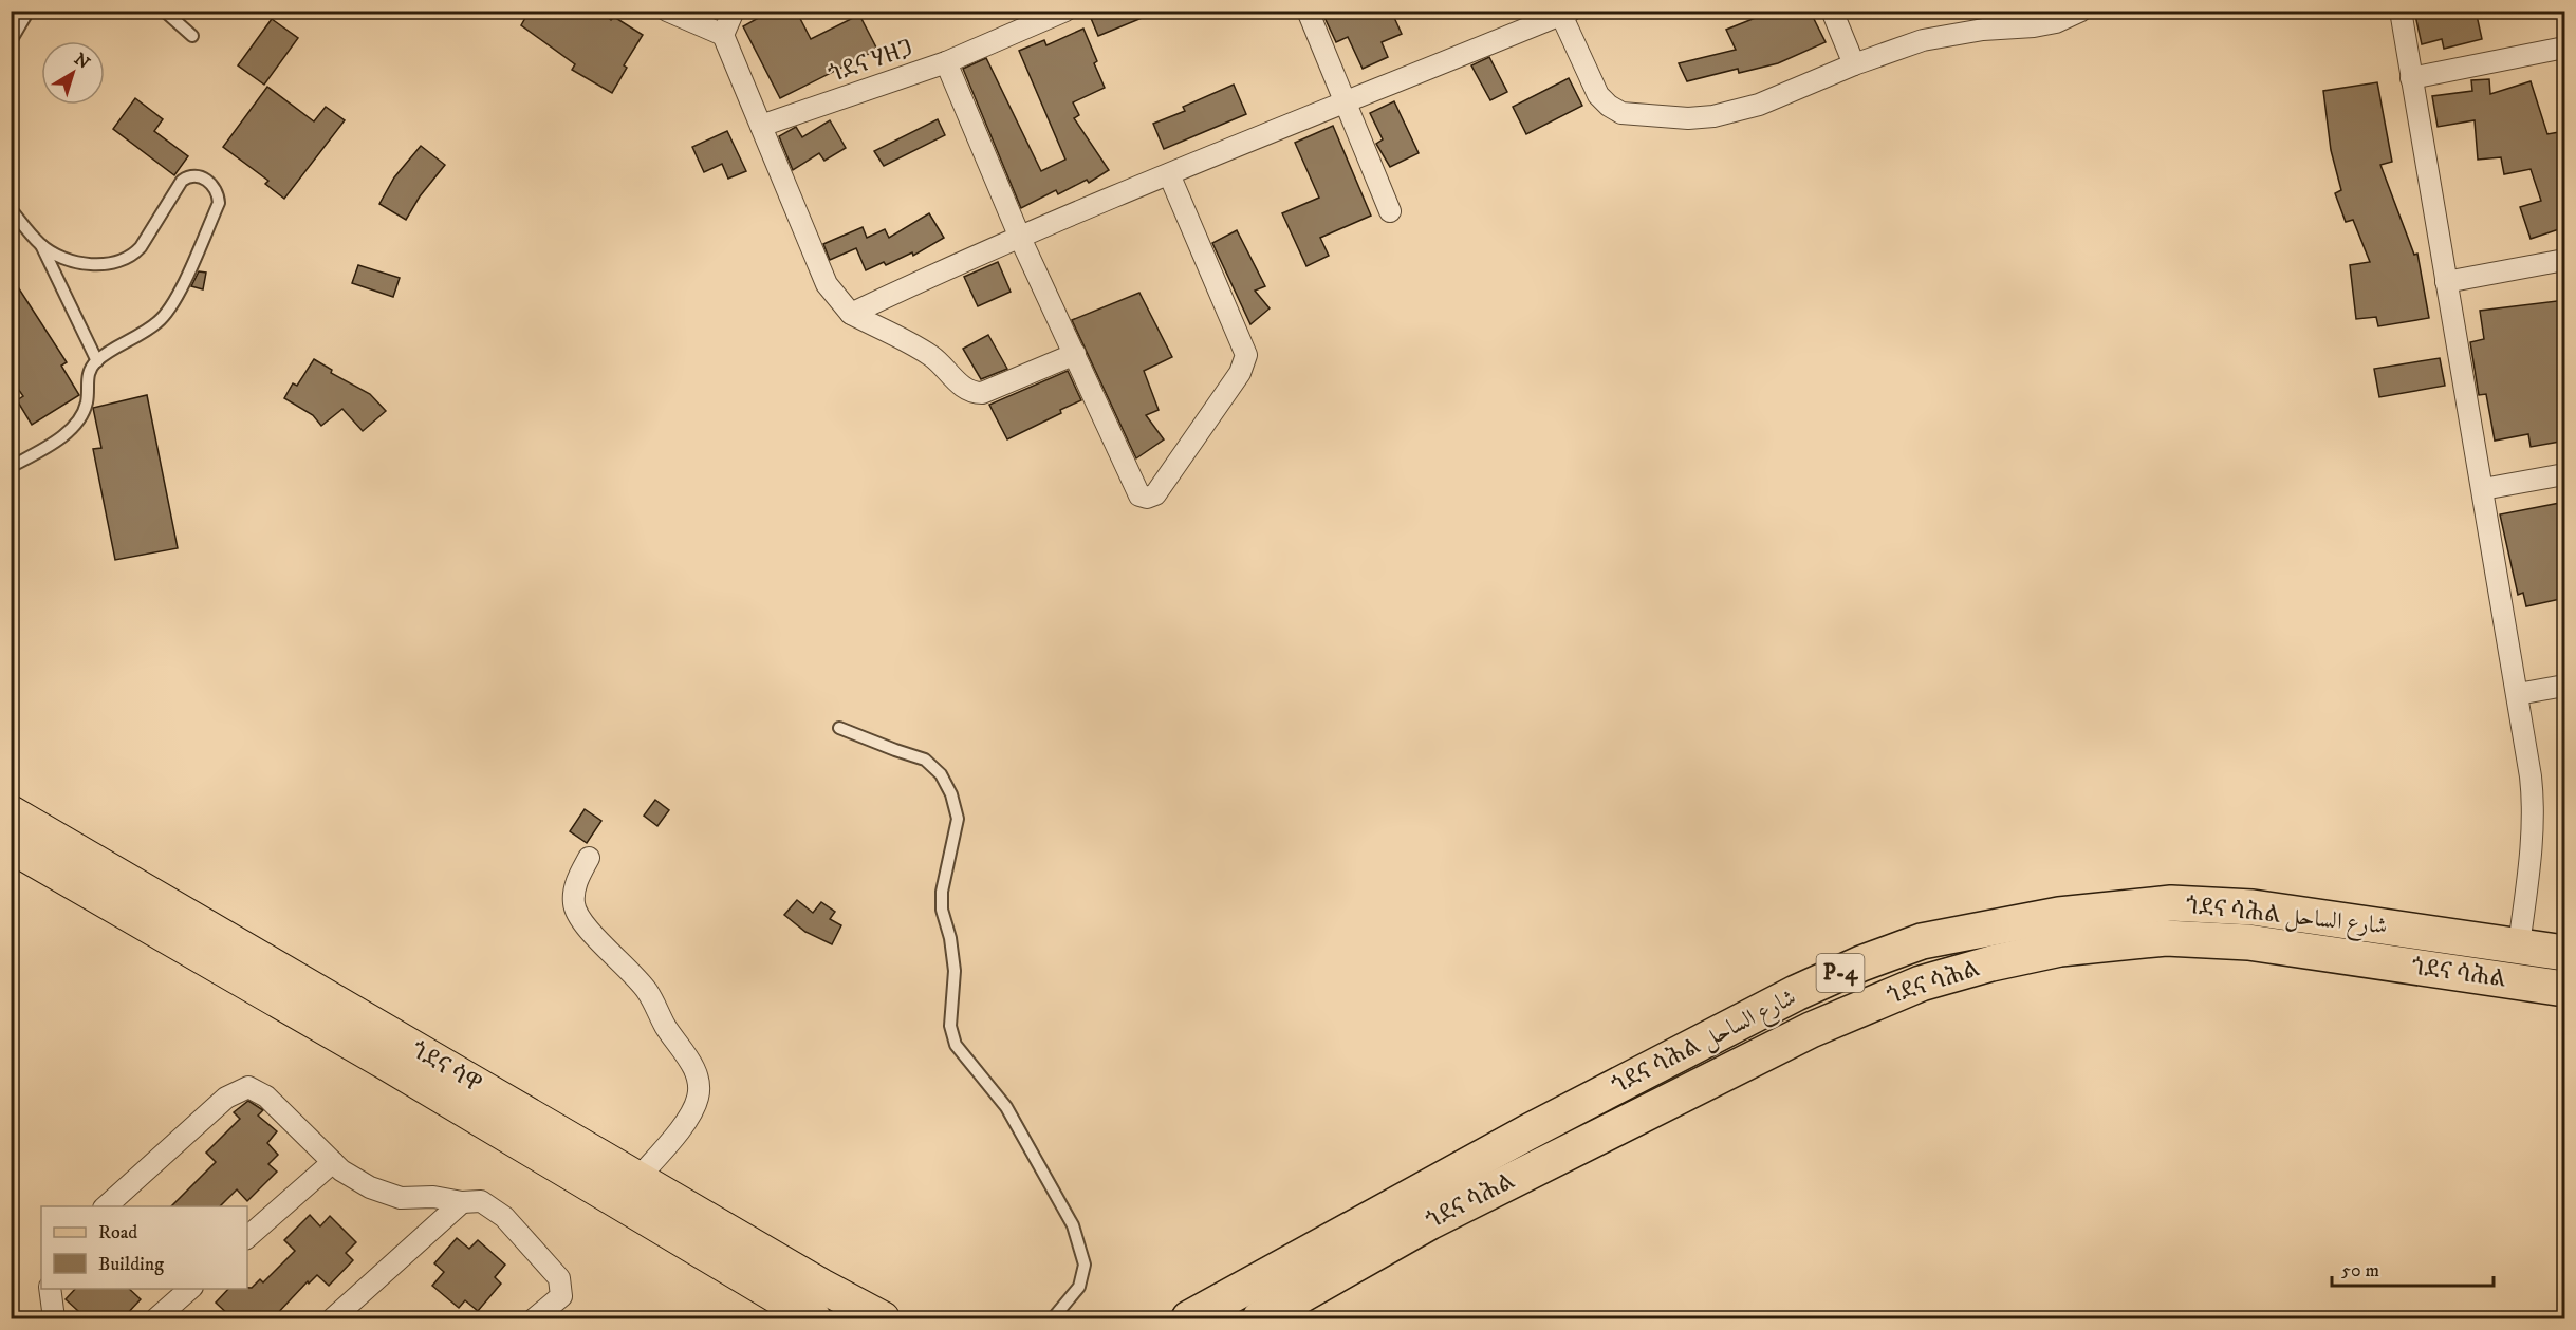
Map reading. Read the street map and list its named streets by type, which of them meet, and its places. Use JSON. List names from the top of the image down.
{
  "streets": {
    "highway": ["ጎደና ሳሕል شارع الساحل", "P-4", "ጎደና ሳሕል"],
    "main road": ["ጎደና ሳዋ"],
    "street": ["ጎደና ሃዘጋ"]
  },
  "crossings": [
    ["ጎደና ሳሕል شارع الساحل", "ጎደና ሳሕል"]
  ],
  "legend": ["Road", "Building"],
  "scale_bar": "50 m",
  "north": "top right"
}
